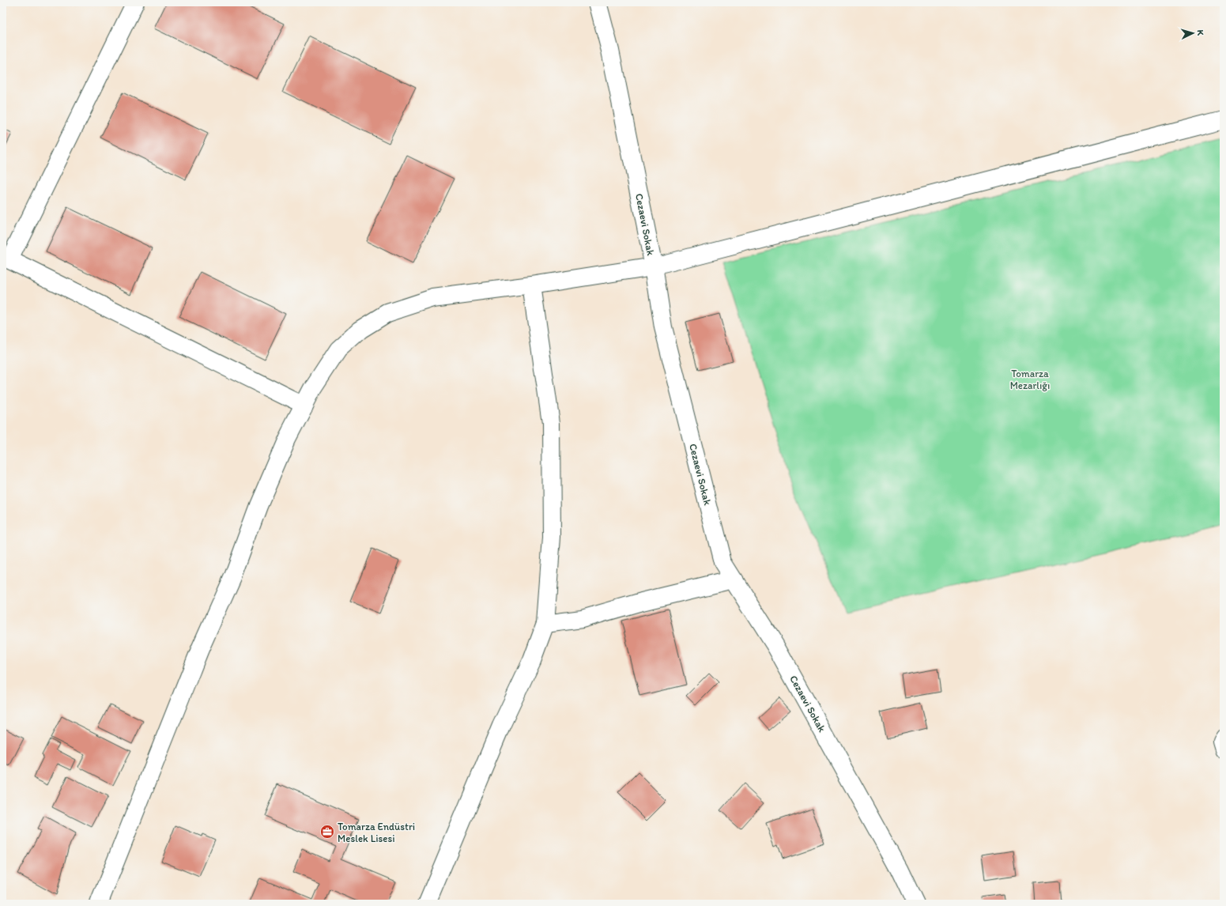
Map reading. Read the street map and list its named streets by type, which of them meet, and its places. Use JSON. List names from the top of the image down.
{
  "streets": {
    "street": ["Cezaevi Sokak"]
  },
  "parks": ["Tomarza Mezarlığı"],
  "places": {
    "office": ["Tomarza Endüstri Meslek Lisesi"]
  },
  "north": "right"
}
